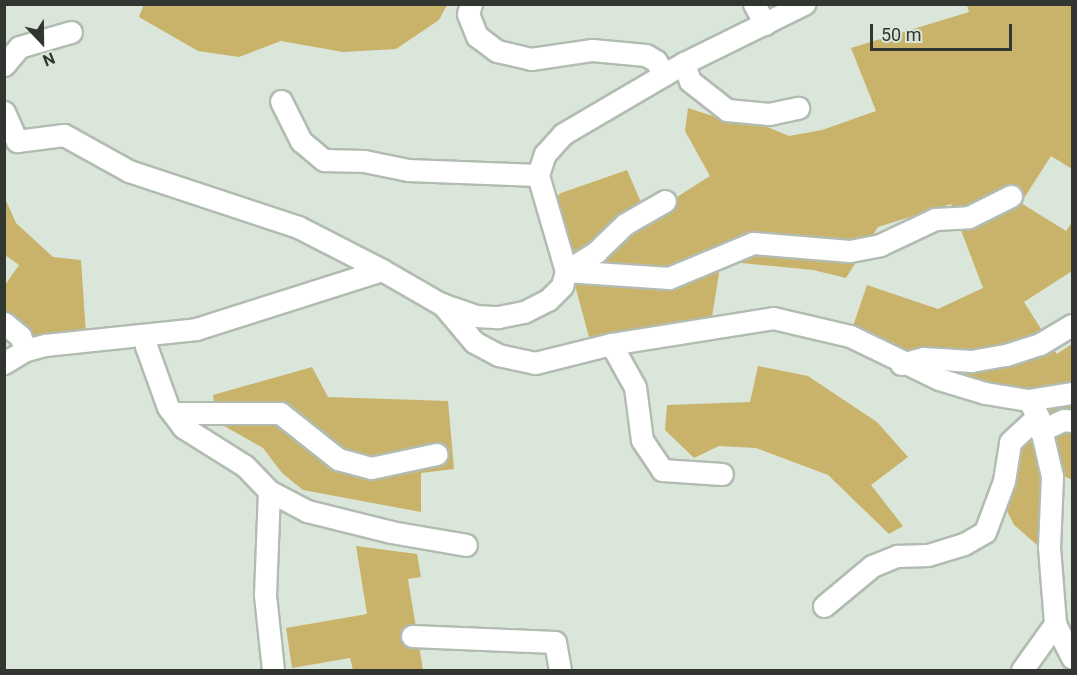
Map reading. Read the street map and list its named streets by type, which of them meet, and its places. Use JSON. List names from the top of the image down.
{
  "scale_bar": "50 m",
  "north": "bottom"
}
